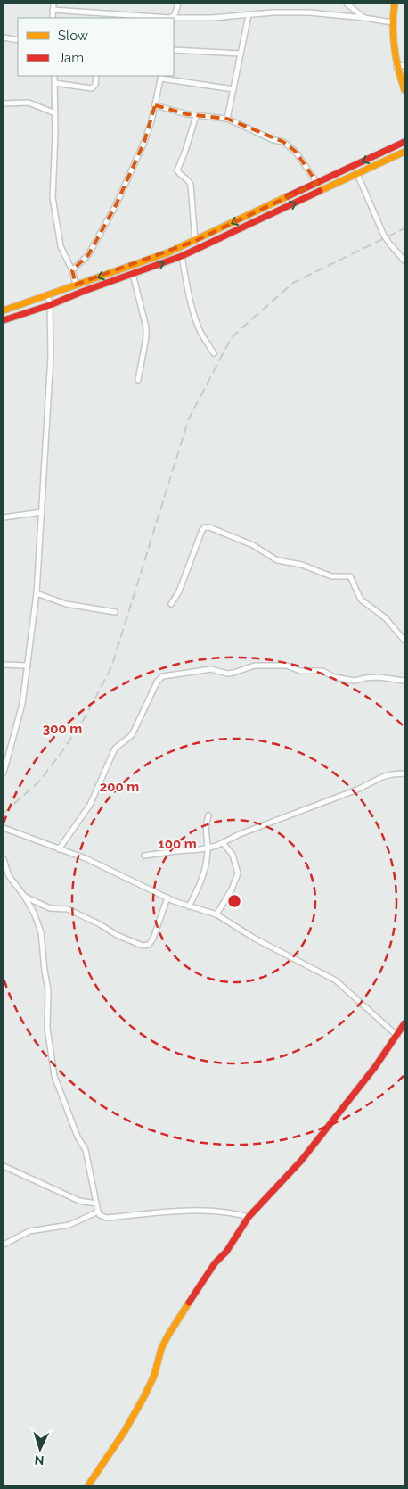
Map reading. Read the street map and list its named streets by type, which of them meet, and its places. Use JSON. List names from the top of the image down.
{
  "legend": ["Slow", "Jam"],
  "north": "bottom",
  "rings": ["300 m", "200 m", "100 m"]
}
